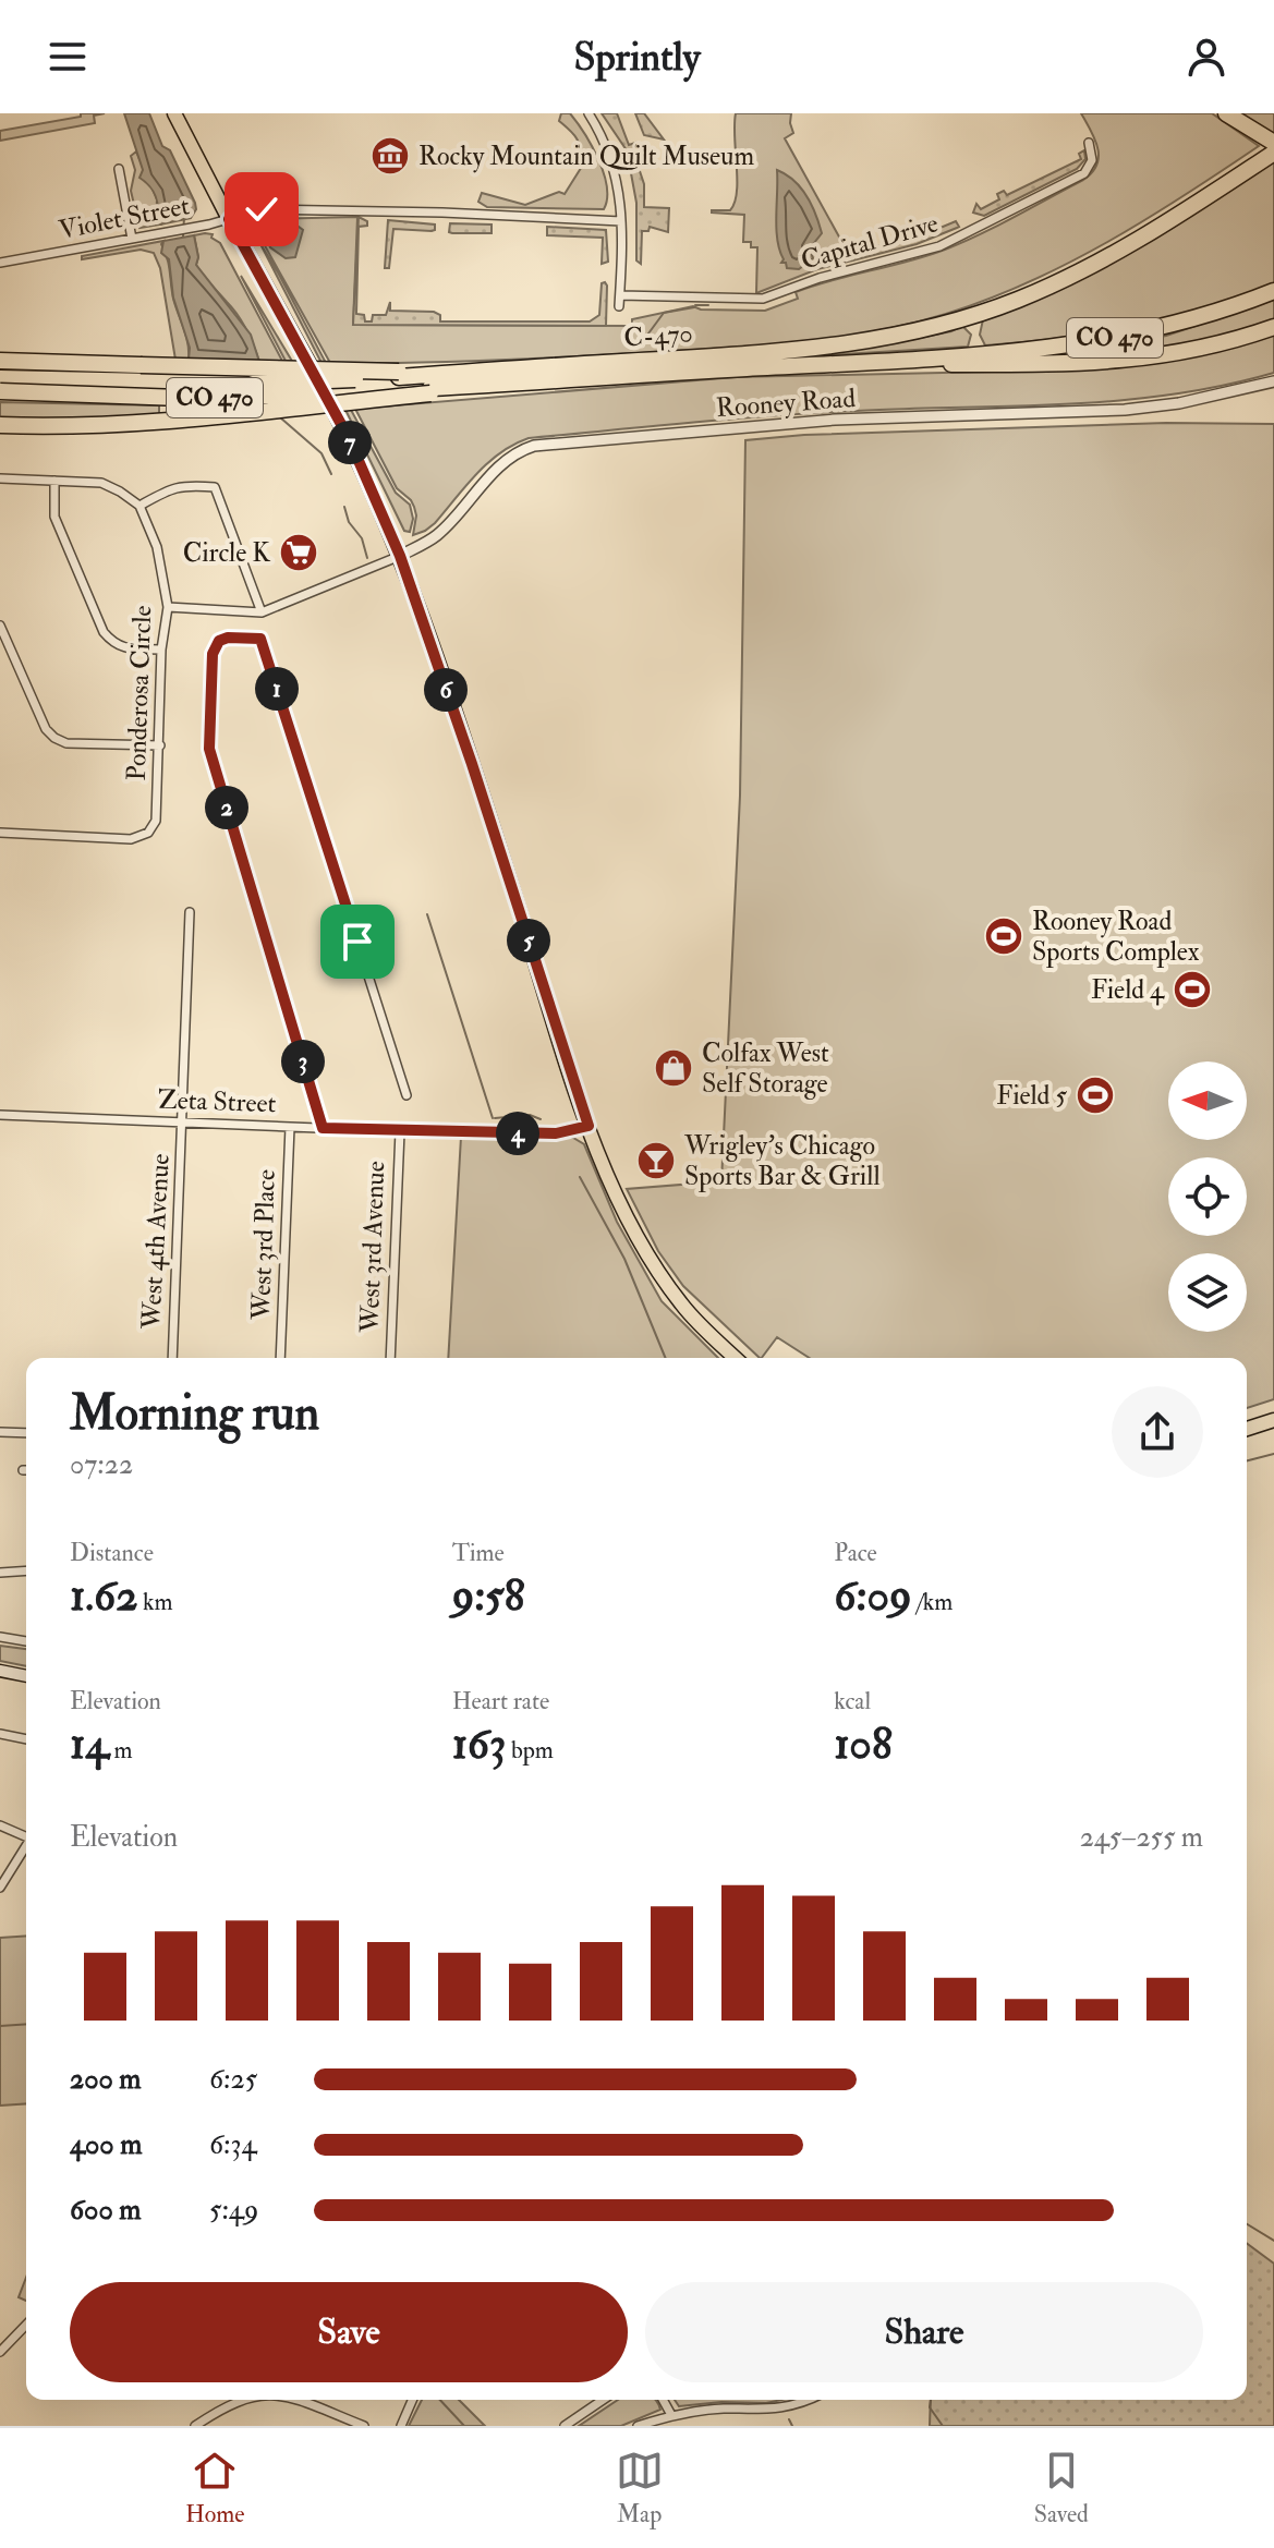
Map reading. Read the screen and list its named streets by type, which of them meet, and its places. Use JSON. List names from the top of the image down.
{
  "streets": {
    "highway": ["C-470", "CO 470"],
    "street": [
      "Violet Street",
      "Capital Drive",
      "Rooney Road",
      "Ponderosa Circle",
      "Zeta Street",
      "West 4th Avenue",
      "West 3rd Place",
      "West 3rd Avenue"
    ]
  },
  "crossings": [
    ["Zeta Street", "West 4th Avenue"],
    ["Zeta Street", "West 3rd Place"],
    ["Zeta Street", "West 3rd Avenue"]
  ],
  "places": {
    "museum": ["Rocky Mountain Quilt Museum"],
    "supermarket": ["Circle K"],
    "sports": ["Rooney Road Sports Complex", "Field 4", "Field 5"],
    "shop": ["Colfax West Self Storage"],
    "bar": ["Wrigley's Chicago Sports Bar & Grill"]
  },
  "north": "left",
  "page": {
    "header": "Sprintly",
    "pins": [
      "7",
      "1",
      "6",
      "2",
      "5",
      "3",
      "4"
    ],
    "heading": ["Morning run", "07:22"],
    "stats": [
      ["Distance", "1.62 km"],
      ["Time", "9:58"],
      ["Pace", "6:09 /km"],
      ["Elevation", "14 m"],
      ["Heart rate", "163 bpm"],
      ["kcal", "108"]
    ],
    "chart": ["Elevation", "245–255 m"],
    "list": [
      {
        "name": "200 m",
        "note": "6:25"
      },
      {
        "name": "400 m",
        "note": "6:34"
      },
      {
        "name": "600 m",
        "note": "5:49"
      }
    ],
    "buttons": ["Save", "Share"],
    "tabs": ["Home", "Map", "Saved"]
  }
}
